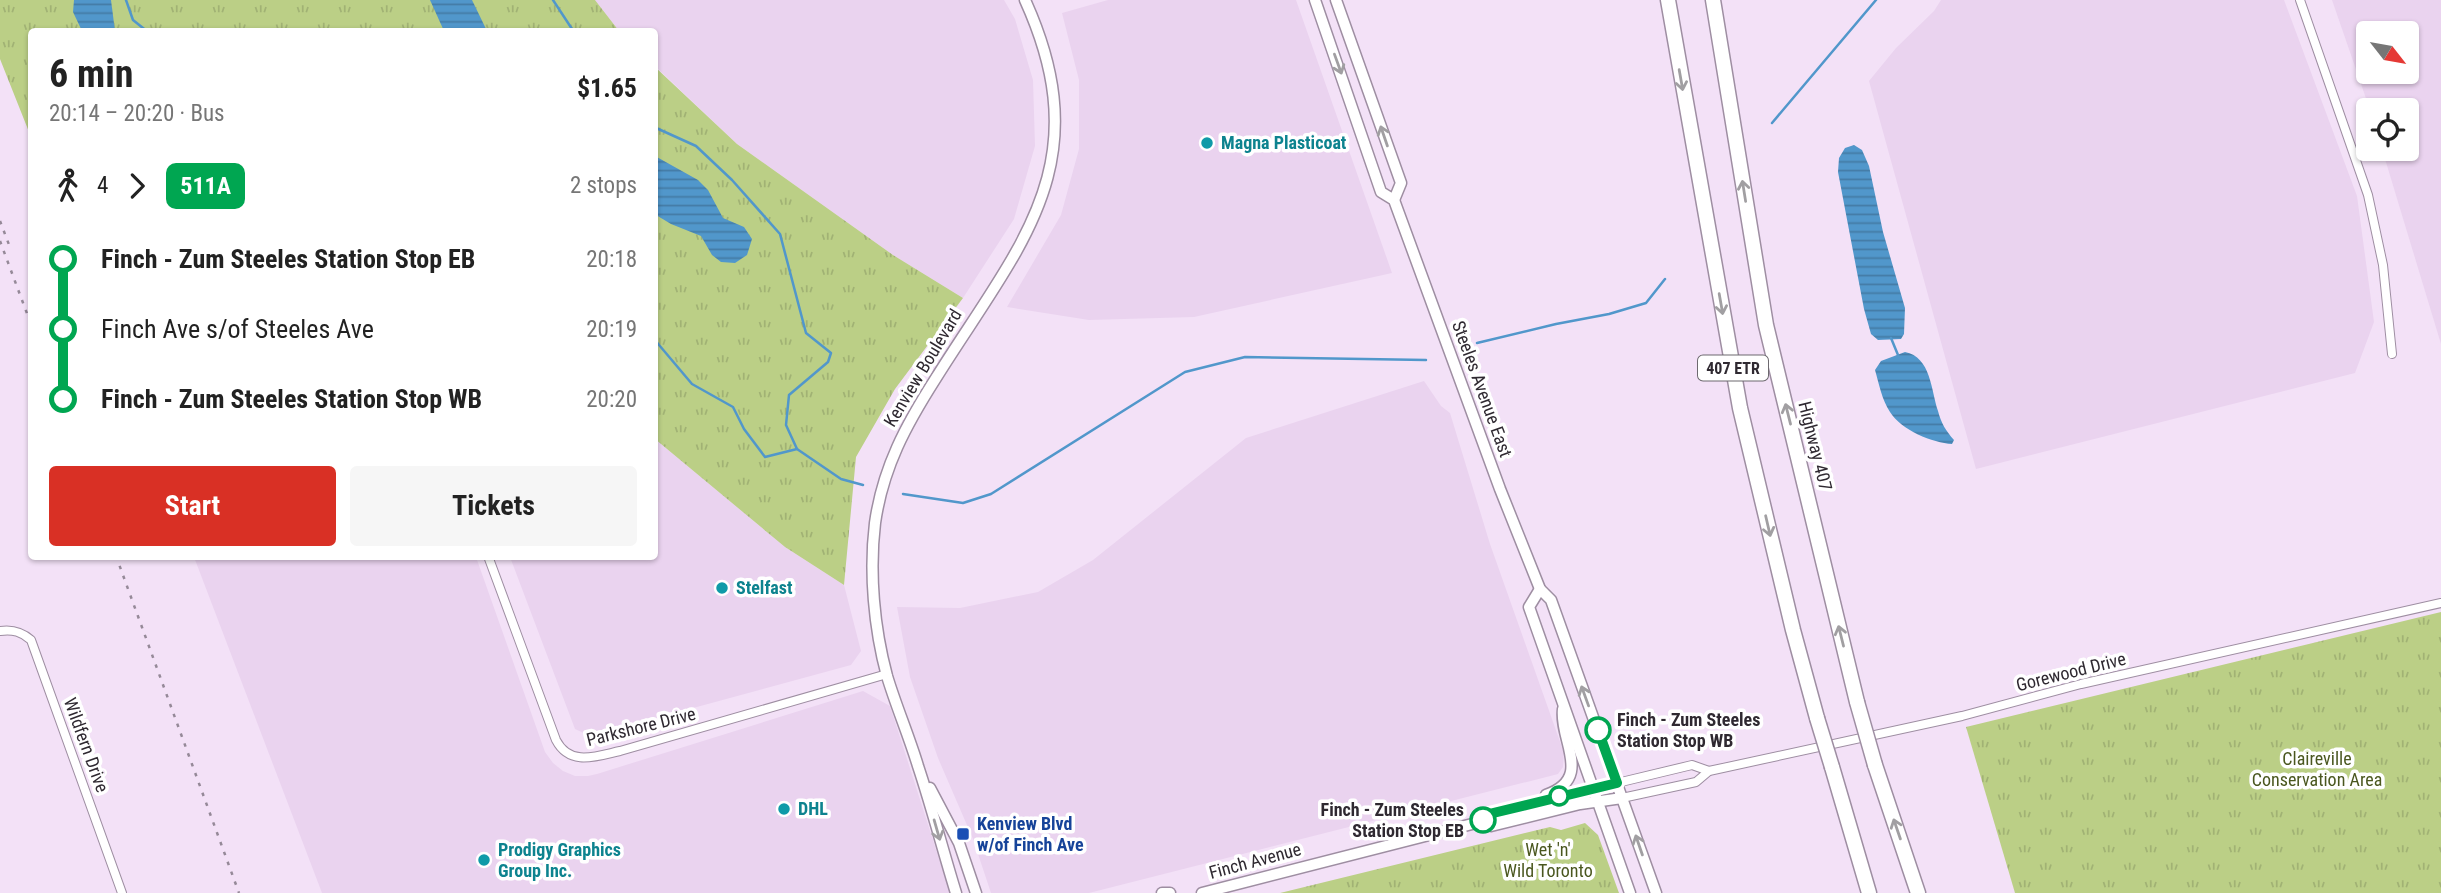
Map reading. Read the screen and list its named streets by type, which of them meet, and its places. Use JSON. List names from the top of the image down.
{
  "streets": {
    "highway": ["407 ETR", "Highway 407"],
    "main road": ["Kenview Boulevard", "Steeles Avenue East", "Finch Avenue"],
    "street": ["Gorewood Drive", "Parkshore Drive", "Wildfern Drive"]
  },
  "crossings": [
    ["Kenview Boulevard", "Parkshore Drive"],
    ["Steeles Avenue East", "Gorewood Drive"],
    ["Steeles Avenue East", "Finch Avenue"],
    ["Gorewood Drive", "Finch Avenue"]
  ],
  "parks": ["Claireville Conservation Area", "Wet 'n' Wild Toronto"],
  "places": {
    "other": [
      "Magna Plasticoat",
      "Stelfast",
      "Finch - Zum Steeles Station Stop WB",
      "DHL",
      "Finch - Zum Steeles Station Stop EB",
      "Prodigy Graphics Group Inc."
    ],
    "transit": ["Kenview Blvd w/of Finch Ave"]
  },
  "lines": ["bus line 511A"],
  "north": "bottom right",
  "page": {
    "heading": ["6 min", "20:14 – 20:20 · Bus", "$1.65"],
    "legs": ["4", "511A", "2 stops"],
    "list": [
      {
        "name": "Finch - Zum Steeles Station Stop EB",
        "value": "20:18"
      },
      {
        "name": "Finch Ave s/of Steeles Ave",
        "value": "20:19"
      },
      {
        "name": "Finch - Zum Steeles Station Stop WB",
        "value": "20:20"
      }
    ],
    "buttons": ["Start", "Tickets"]
  }
}
